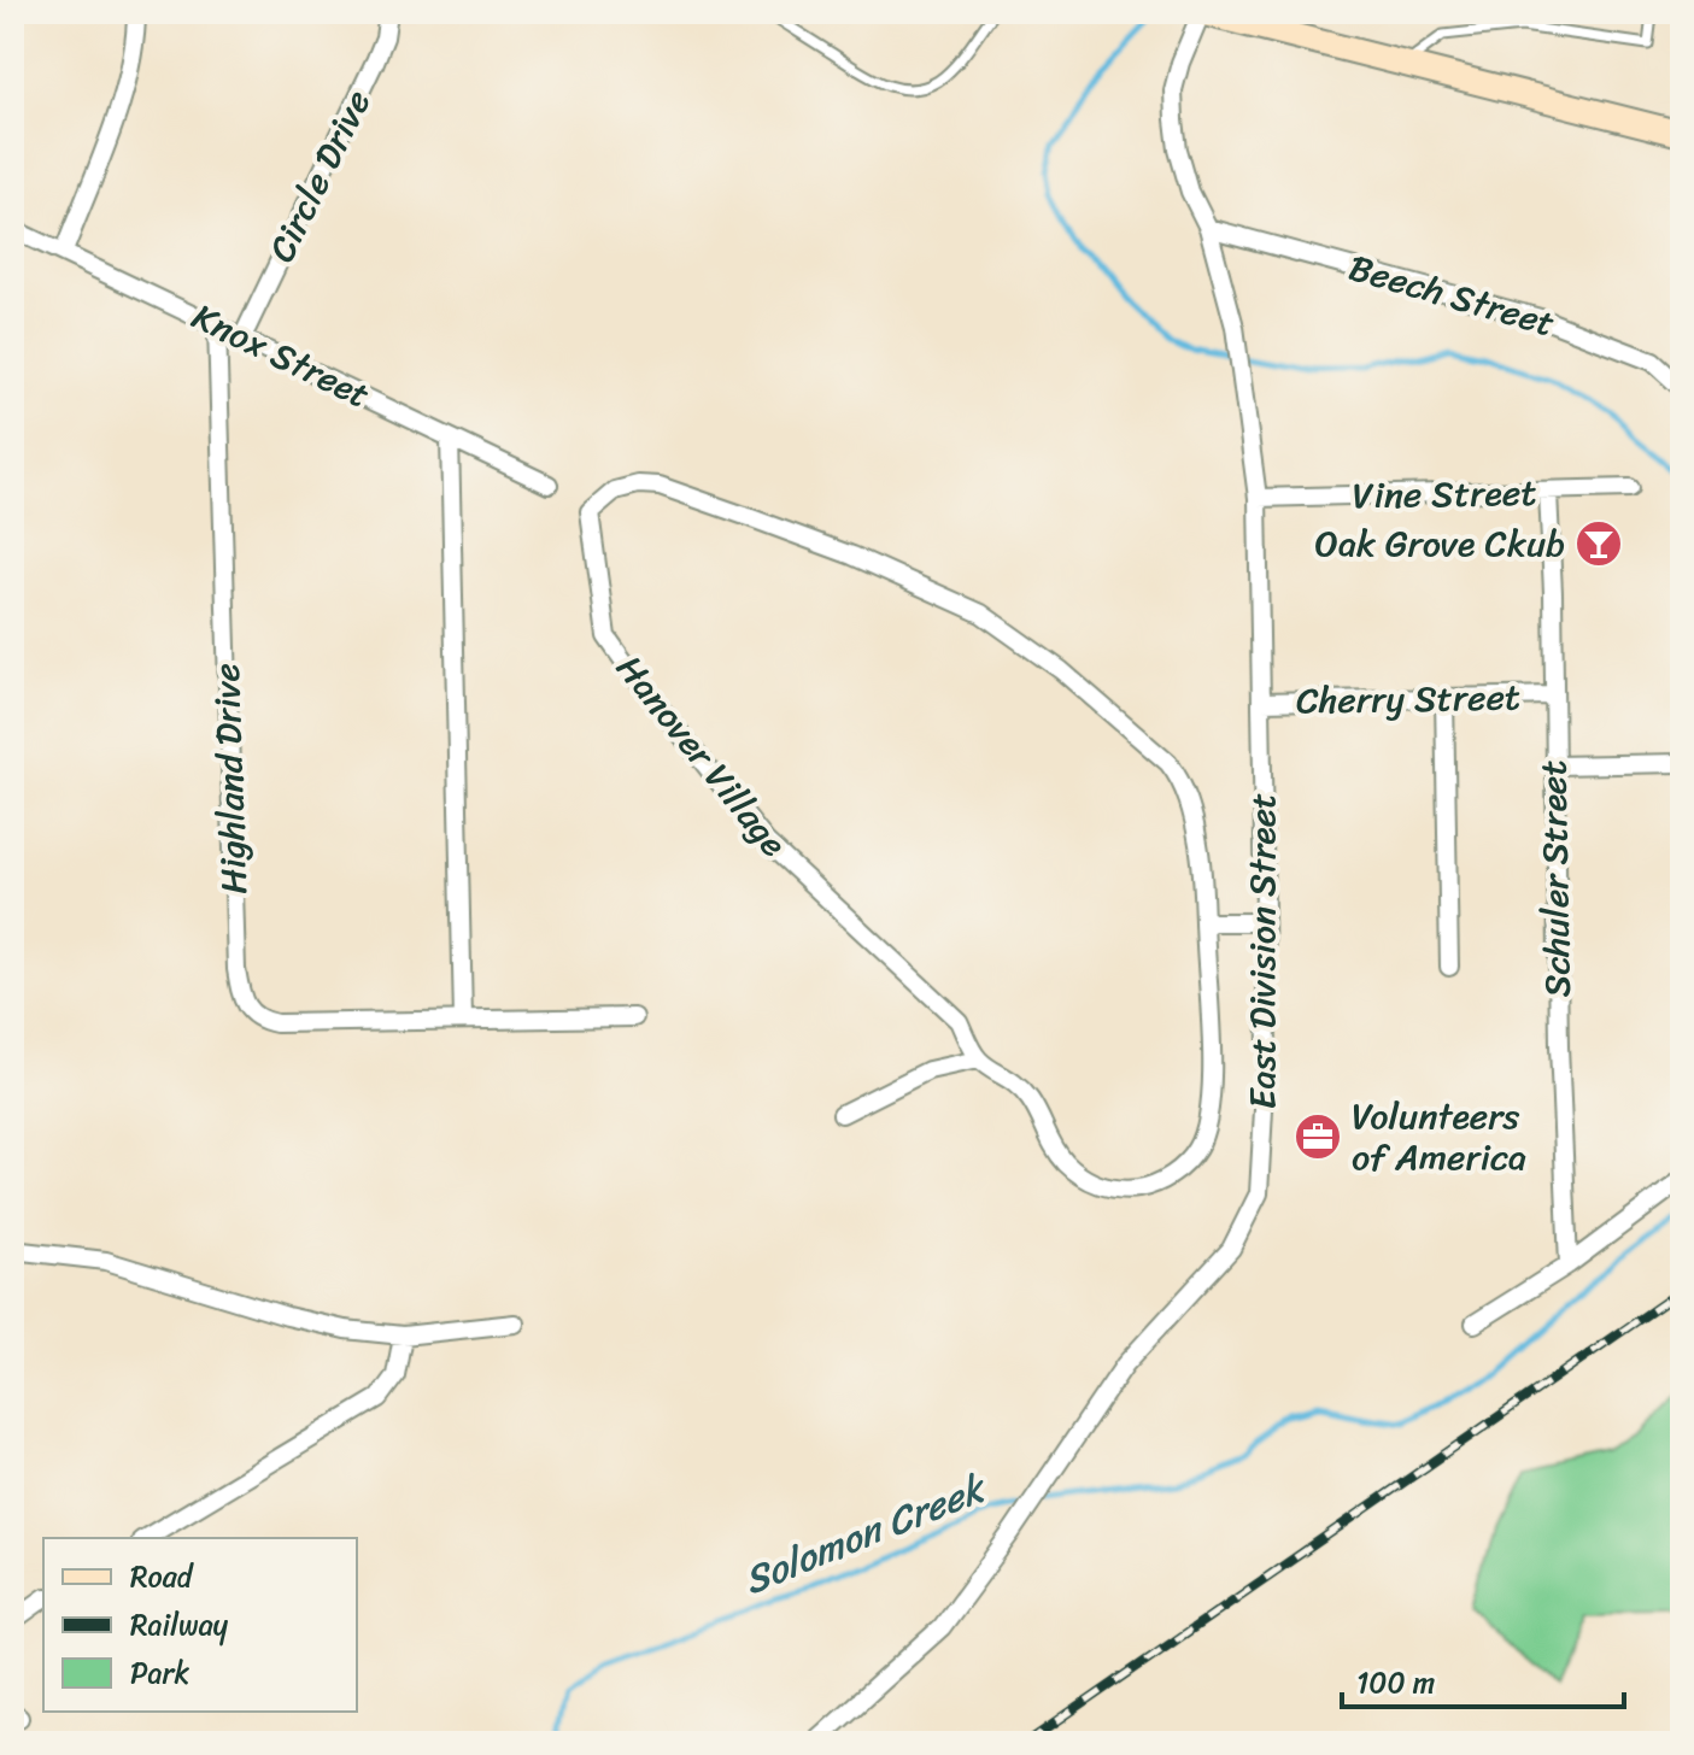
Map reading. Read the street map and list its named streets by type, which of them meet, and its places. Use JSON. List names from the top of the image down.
{
  "streets": {
    "street": [
      "Circle Drive",
      "Beech Street",
      "Knox Street",
      "Vine Street",
      "Cherry Street",
      "Hanover Village",
      "Highland Drive",
      "Schuler Street",
      "East Division Street"
    ]
  },
  "crossings": [
    ["Circle Drive", "Knox Street"],
    ["Beech Street", "East Division Street"],
    ["Knox Street", "Highland Drive"],
    ["Vine Street", "Schuler Street"],
    ["Vine Street", "East Division Street"],
    ["Cherry Street", "Schuler Street"],
    ["Cherry Street", "East Division Street"]
  ],
  "water": ["Solomon Creek"],
  "places": {
    "bar": ["Oak Grove Ckub"],
    "office": ["Volunteers of America"]
  },
  "legend": ["Road", "Railway", "Park"],
  "scale_bar": "100 m"
}
